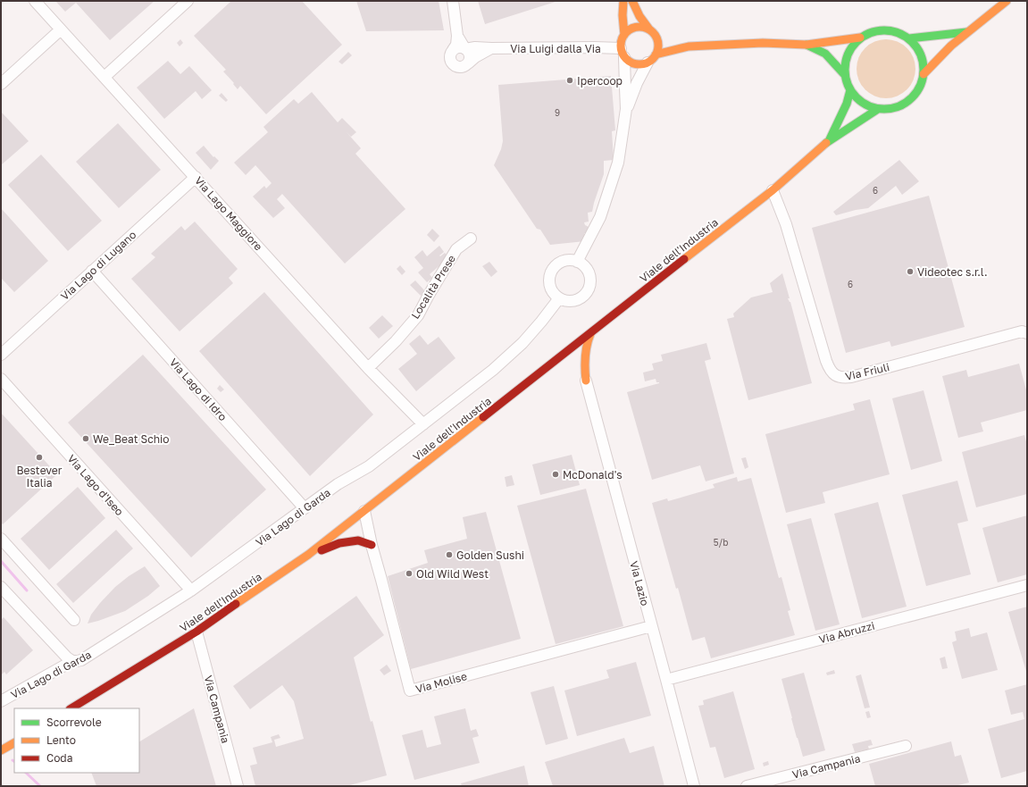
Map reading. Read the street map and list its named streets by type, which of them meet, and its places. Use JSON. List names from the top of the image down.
{
  "streets": {
    "main road": ["Viale dell'Industria"],
    "street": [
      "Via Luigi dalla Via",
      "Via Lago Maggiore",
      "Via Lago di Lugano",
      "Località Prese",
      "Via Friuli",
      "Via Lago di Idro",
      "Via Lago d'Iseo",
      "Via Lago di Garda",
      "Via Lazio",
      "Via Abruzzi",
      "Via Molise",
      "Via Campania"
    ]
  },
  "crossings": [
    ["Via Lago Maggiore", "Via Lago di Lugano"],
    ["Via Lago Maggiore", "Località Prese"],
    ["Via Lago Maggiore", "Via Lago di Garda"],
    ["Viale dell'Industria", "Via Friuli"],
    ["Viale dell'Industria", "Via Molise"],
    ["Viale dell'Industria", "Via Campania"],
    ["Via Lago di Lugano", "Via Lago di Idro"],
    ["Via Lago di Idro", "Via Lago di Garda"],
    ["Via Lago d'Iseo", "Via Lago di Garda"],
    ["Via Lazio", "Via Abruzzi"],
    ["Via Lazio", "Via Molise"]
  ],
  "places": [
    "Ipercoop",
    "Videotec s.r.l.",
    "We_Beat Schio",
    "Bestever Italia",
    "McDonald's",
    "Golden Sushi",
    "Old Wild West"
  ],
  "house_numbers": [
    "9",
    "6",
    "6",
    "5/b"
  ],
  "legend": ["Scorrevole", "Lento", "Coda"]
}
